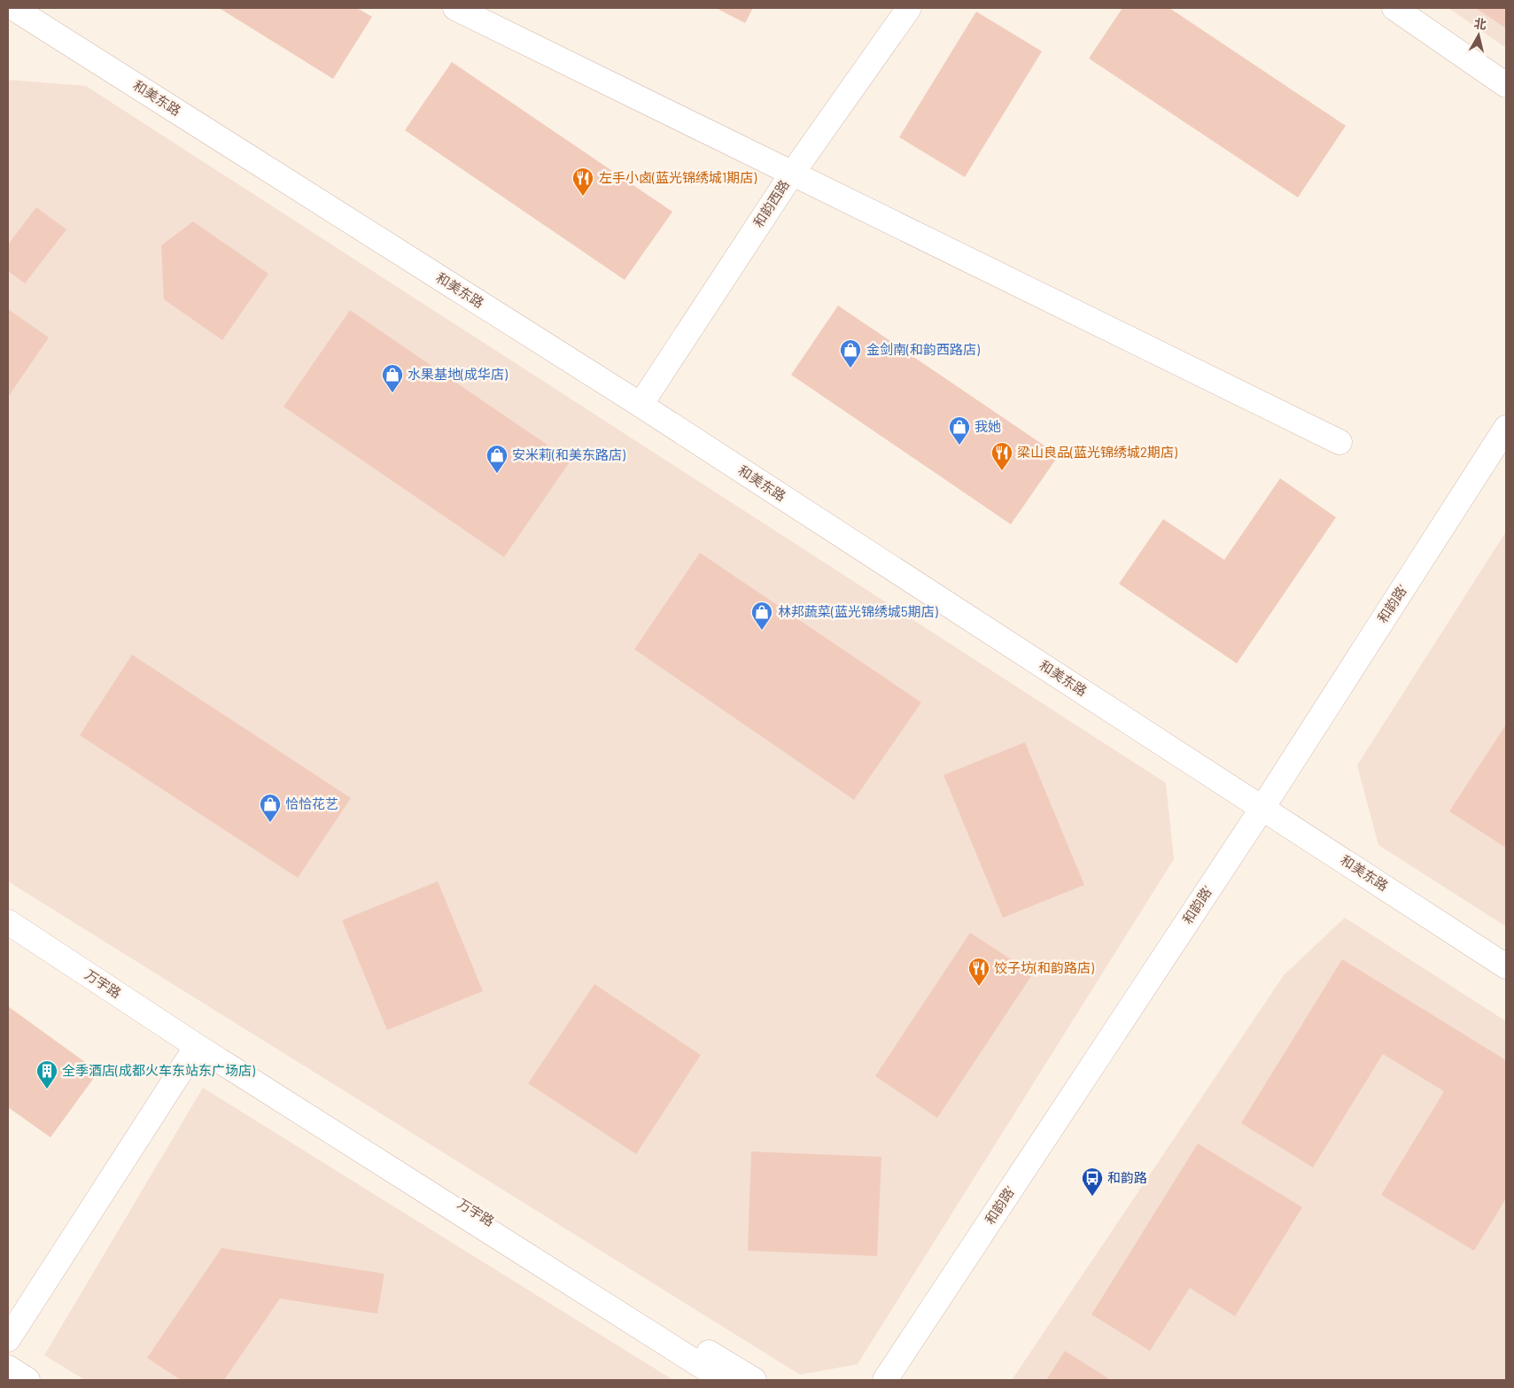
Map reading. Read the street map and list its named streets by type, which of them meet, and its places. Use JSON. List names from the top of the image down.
{
  "streets": {
    "street": [
      "和美东路",
      "和韵西路",
      "和韵路’",
      "万宇路"
    ]
  },
  "crossings": [
    ["和美东路", "和韵西路"],
    ["和美东路", "和韵路’"]
  ],
  "places": {
    "restaurant": ["左手小卤(蓝光锦绣城1期店)", "梁山良品(蓝光锦绣城2期店)", "饺子坊(和韵路店)"],
    "shop": [
      "金剑南(和韵西路店)",
      "水果基地(成华店)",
      "我她",
      "安米莉(和美东路店)",
      "林邦蔬菜(蓝光锦绣城5期店)",
      "恰恰花艺"
    ],
    "building": ["全季酒店(成都火车东站东广场店)"],
    "bus stop": ["和韵路"]
  },
  "north": "top"
}
